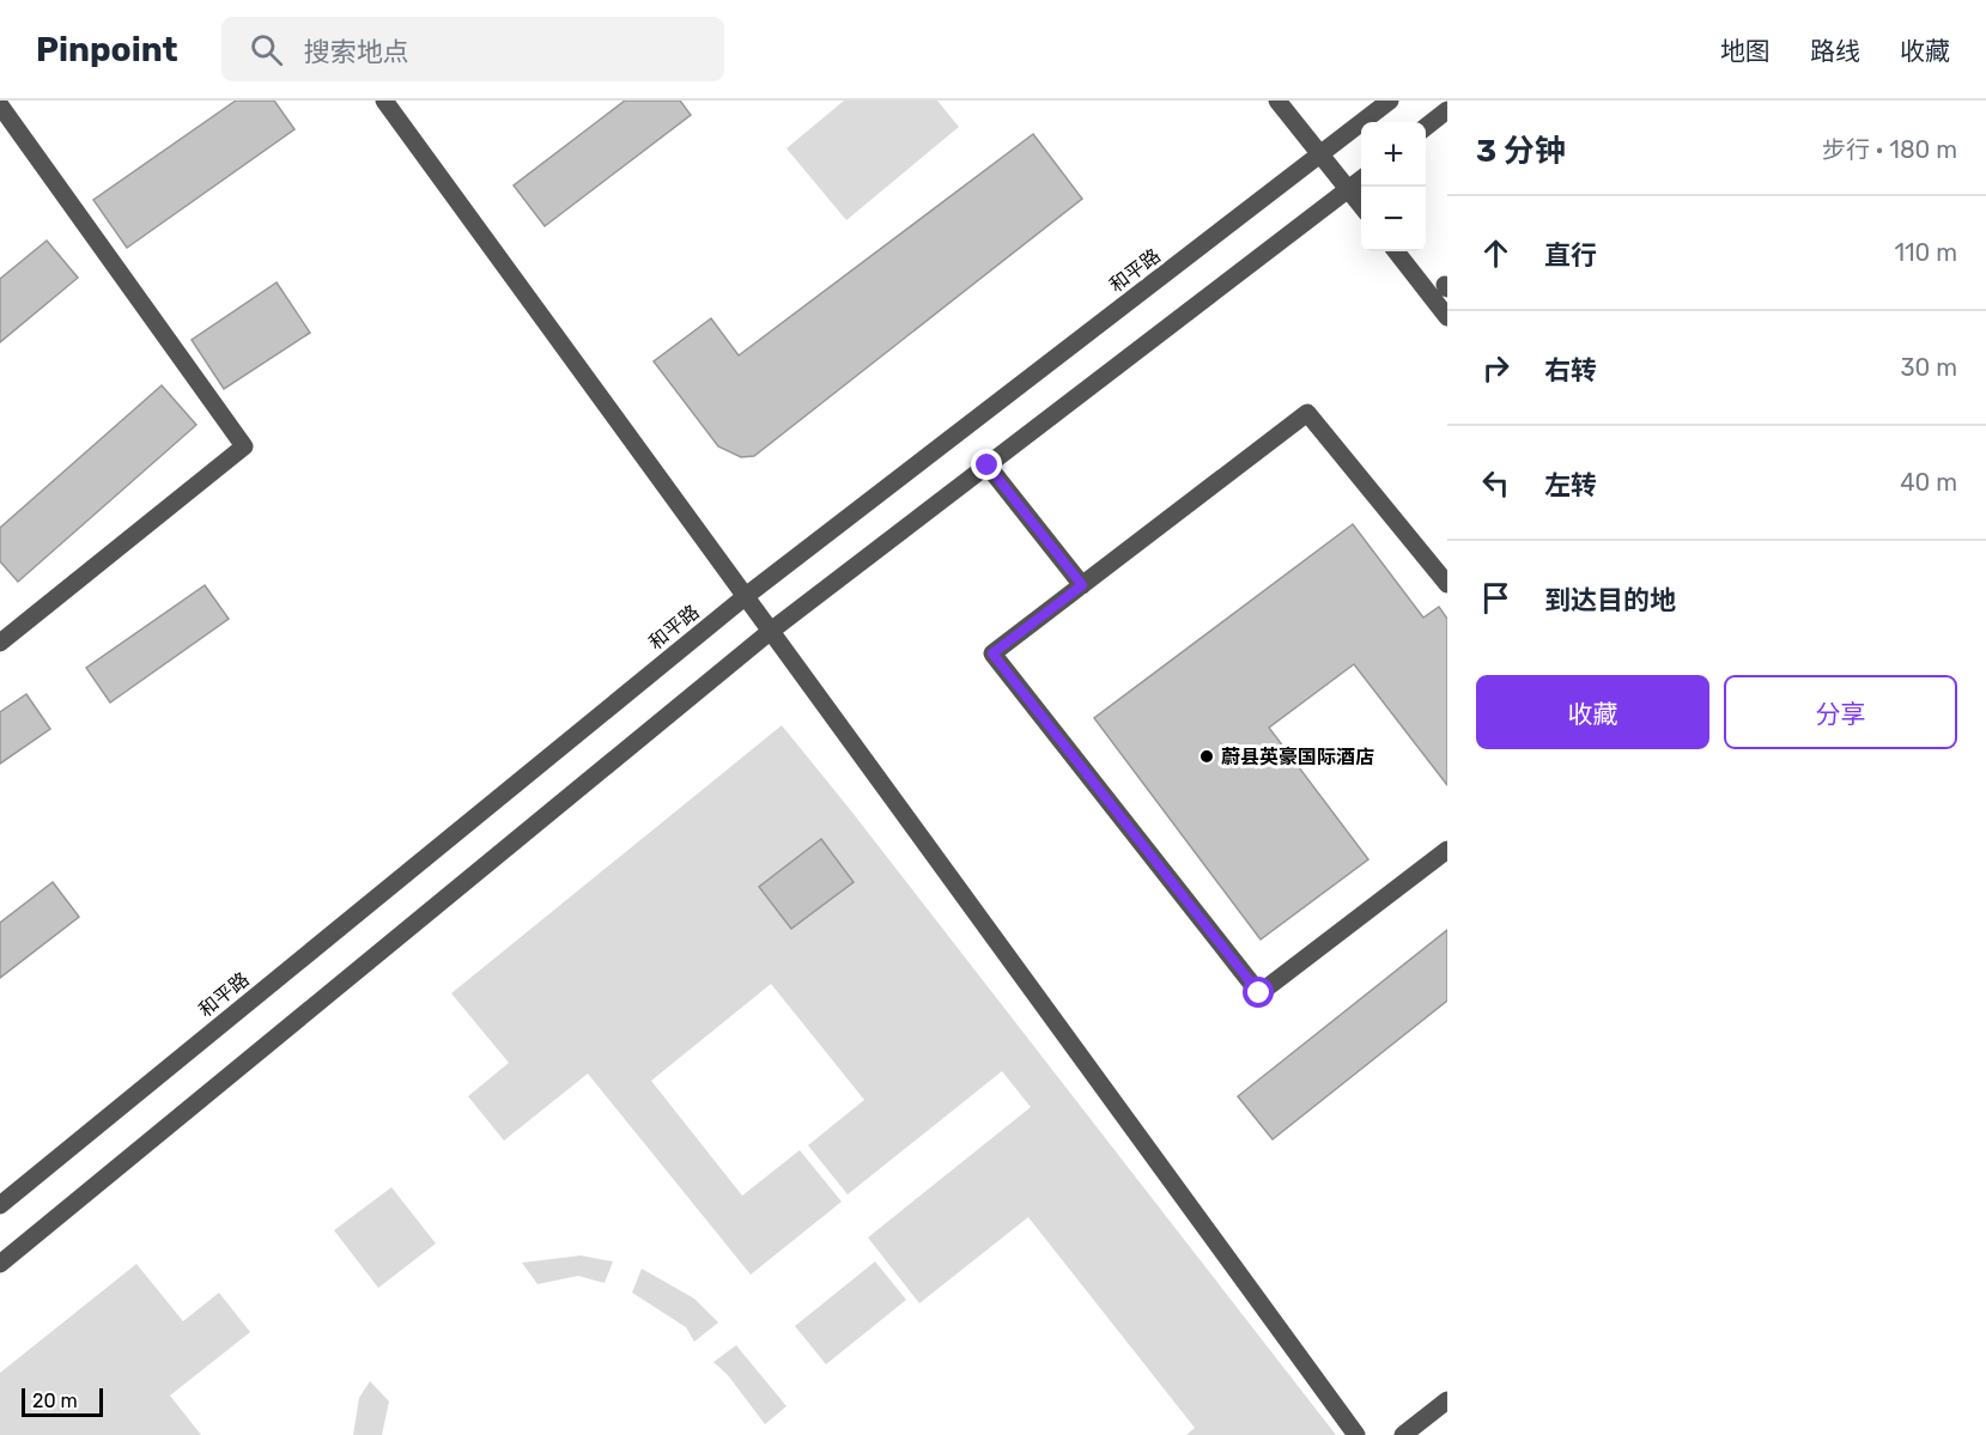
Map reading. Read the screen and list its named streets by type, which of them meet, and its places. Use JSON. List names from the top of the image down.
{
  "streets": {
    "street": ["和平路"]
  },
  "places": ["蔚县英豪国际酒店"],
  "scale_bar": "20 m",
  "page": {
    "header": "Pinpoint",
    "search": "搜索地点",
    "nav": ["地图", "路线", "收藏"],
    "heading": ["3 分钟", "步行 · 180 m"],
    "map_buttons": ["+", "−"],
    "list": [
      ["直行", "110 m"],
      ["右转", "30 m"],
      ["左转", "40 m"],
      "到达目的地"
    ],
    "buttons": ["收藏", "分享"],
    "scale": "20 m"
  }
}
